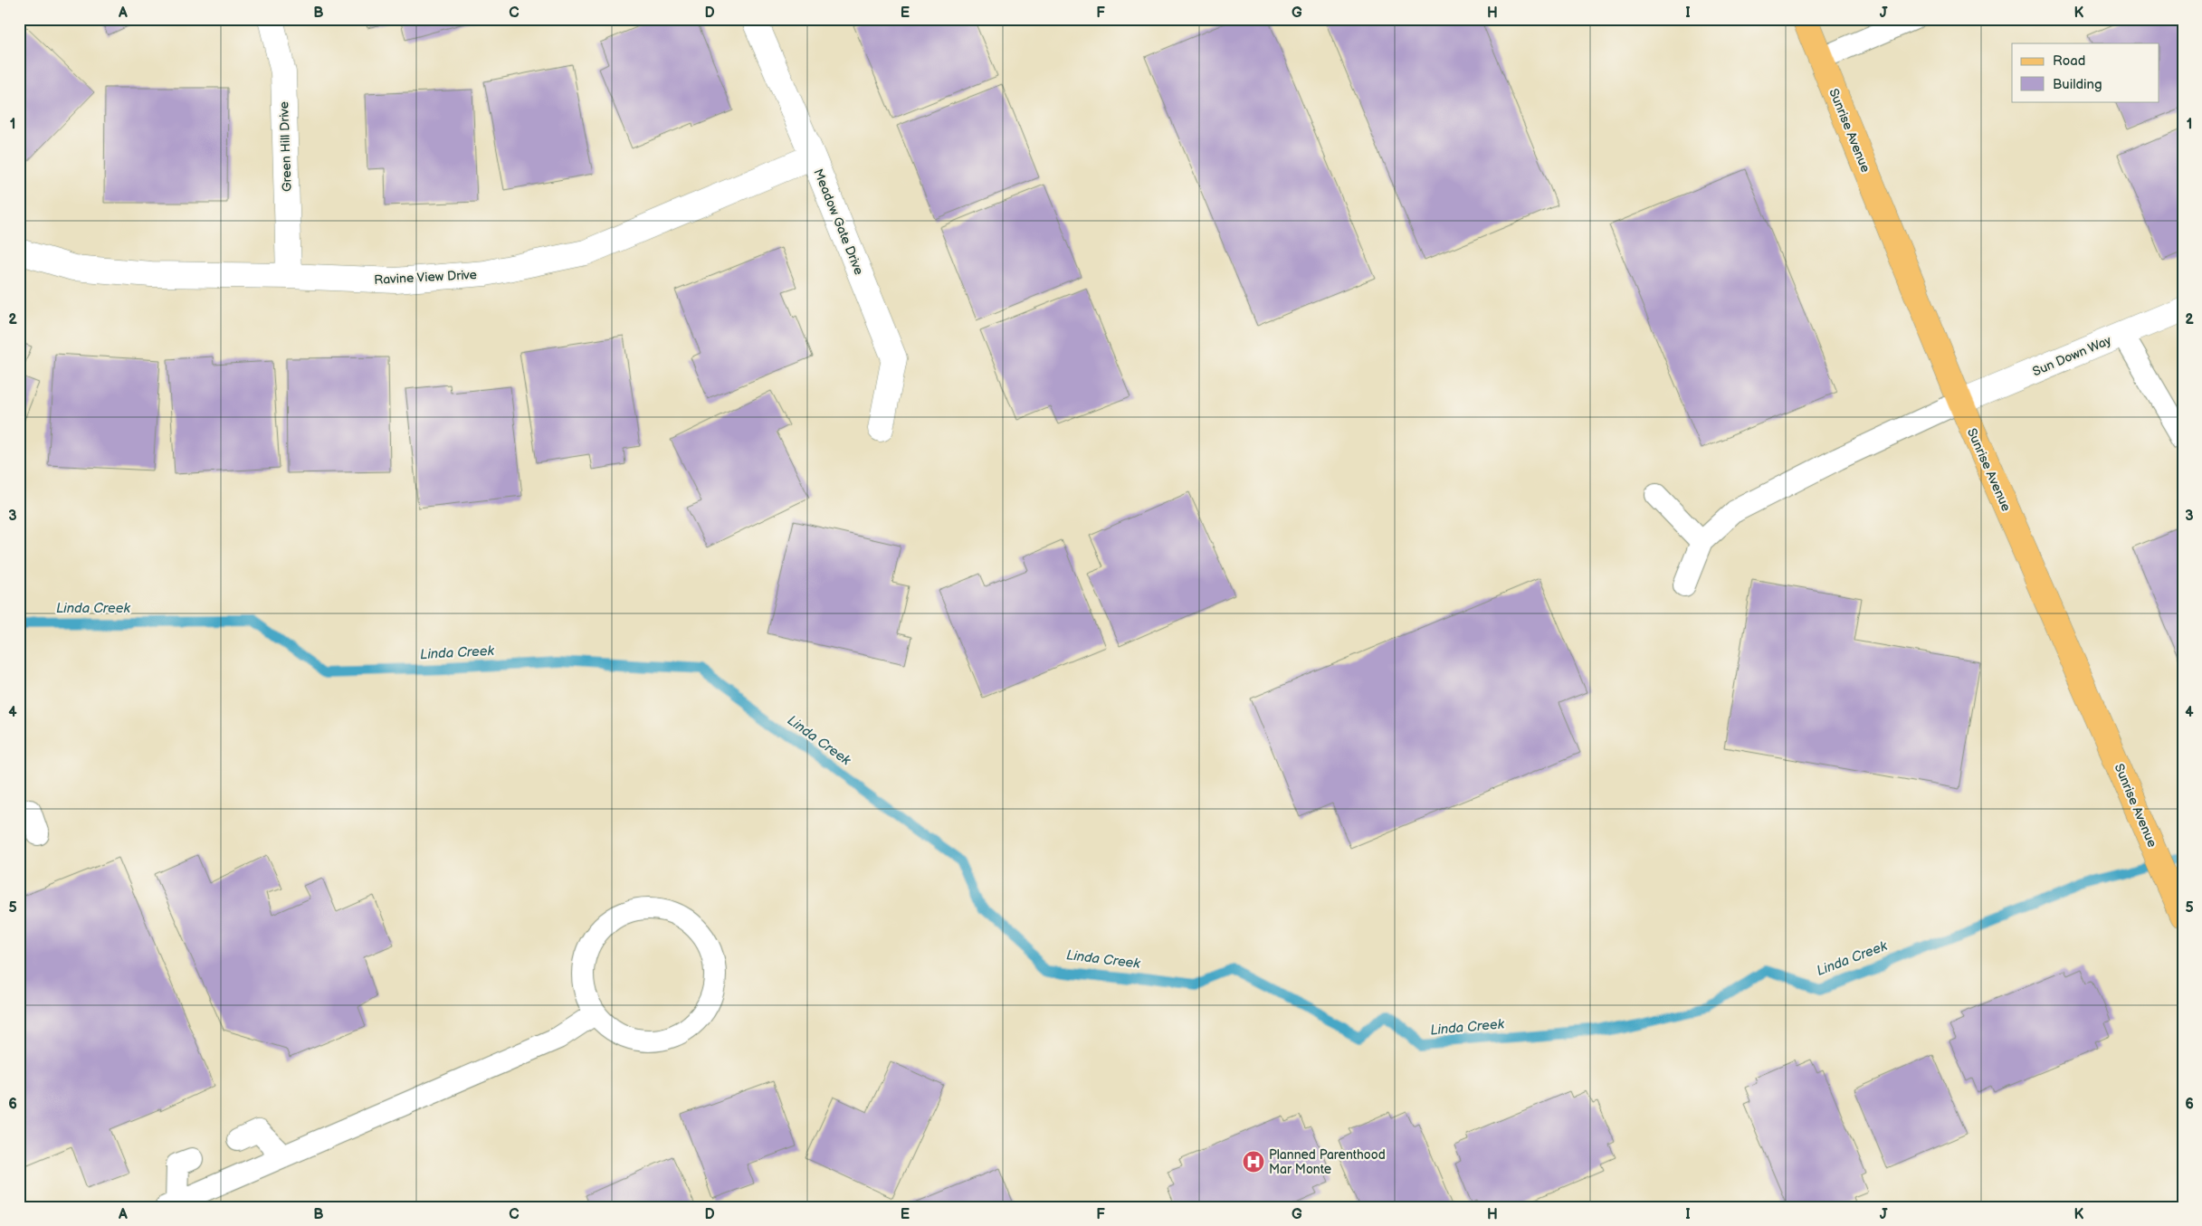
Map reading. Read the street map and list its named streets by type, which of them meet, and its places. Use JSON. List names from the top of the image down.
{
  "streets": {
    "main road": ["Sunrise Avenue"],
    "street": [
      "Green Hill Drive",
      "Meadow Gate Drive",
      "Ravine View Drive",
      "Sun Down Way"
    ]
  },
  "crossings": [
    ["Sunrise Avenue", "Sun Down Way"],
    ["Green Hill Drive", "Ravine View Drive"],
    ["Meadow Gate Drive", "Ravine View Drive"]
  ],
  "water": ["Linda Creek"],
  "places": {
    "hospital": ["Planned Parenthood Mar Monte"]
  },
  "legend": ["Road", "Building"],
  "grid": {
    "columns": [
      "A",
      "B",
      "C",
      "D",
      "E",
      "F",
      "G",
      "H",
      "I",
      "J",
      "K"
    ],
    "rows": [
      "1",
      "2",
      "3",
      "4",
      "5",
      "6"
    ]
  }
}
